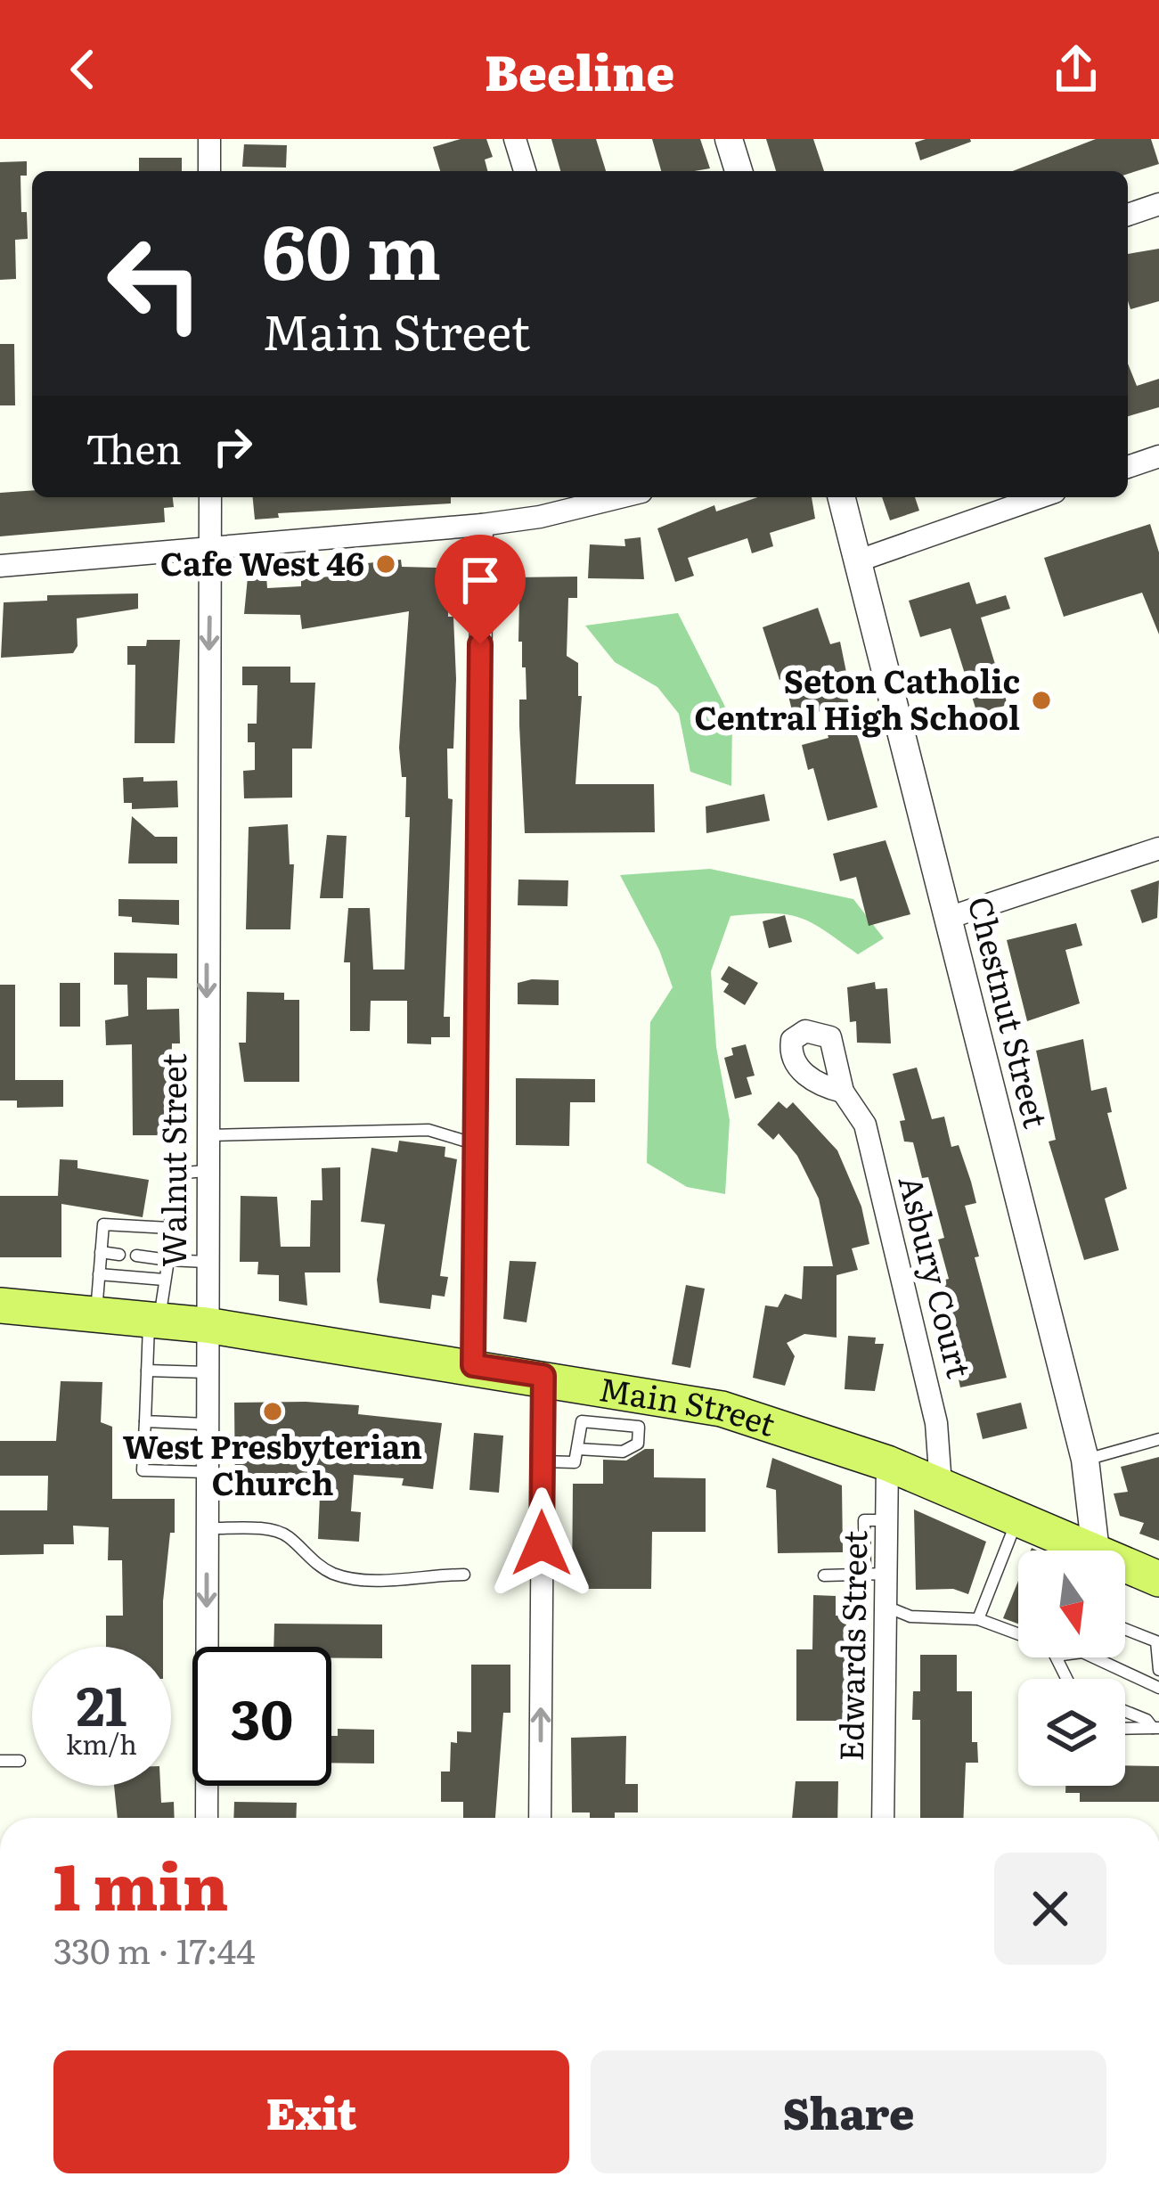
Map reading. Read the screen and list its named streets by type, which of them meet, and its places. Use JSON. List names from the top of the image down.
{
  "streets": {
    "main road": ["Main Street"],
    "street": [
      "Chestnut Street",
      "Walnut Street",
      "Asbury Court",
      "Edwards Street"
    ]
  },
  "crossings": [
    ["Walnut Street", "Main Street"],
    ["Asbury Court", "Main Street"],
    ["Main Street", "Edwards Street"]
  ],
  "one_way": ["Walnut Street"],
  "places": ["Cafe West 46", "Seton Catholic Central High School", "West Presbyterian Church"],
  "north": "bottom",
  "page": {
    "header": "Beeline",
    "turn": ["60 m", "Main Street"],
    "then": "Then",
    "speed": "21 km/h",
    "limit": "30",
    "heading": ["1 min", "330 m · 17:44"],
    "buttons": ["Exit", "Share"]
  }
}
